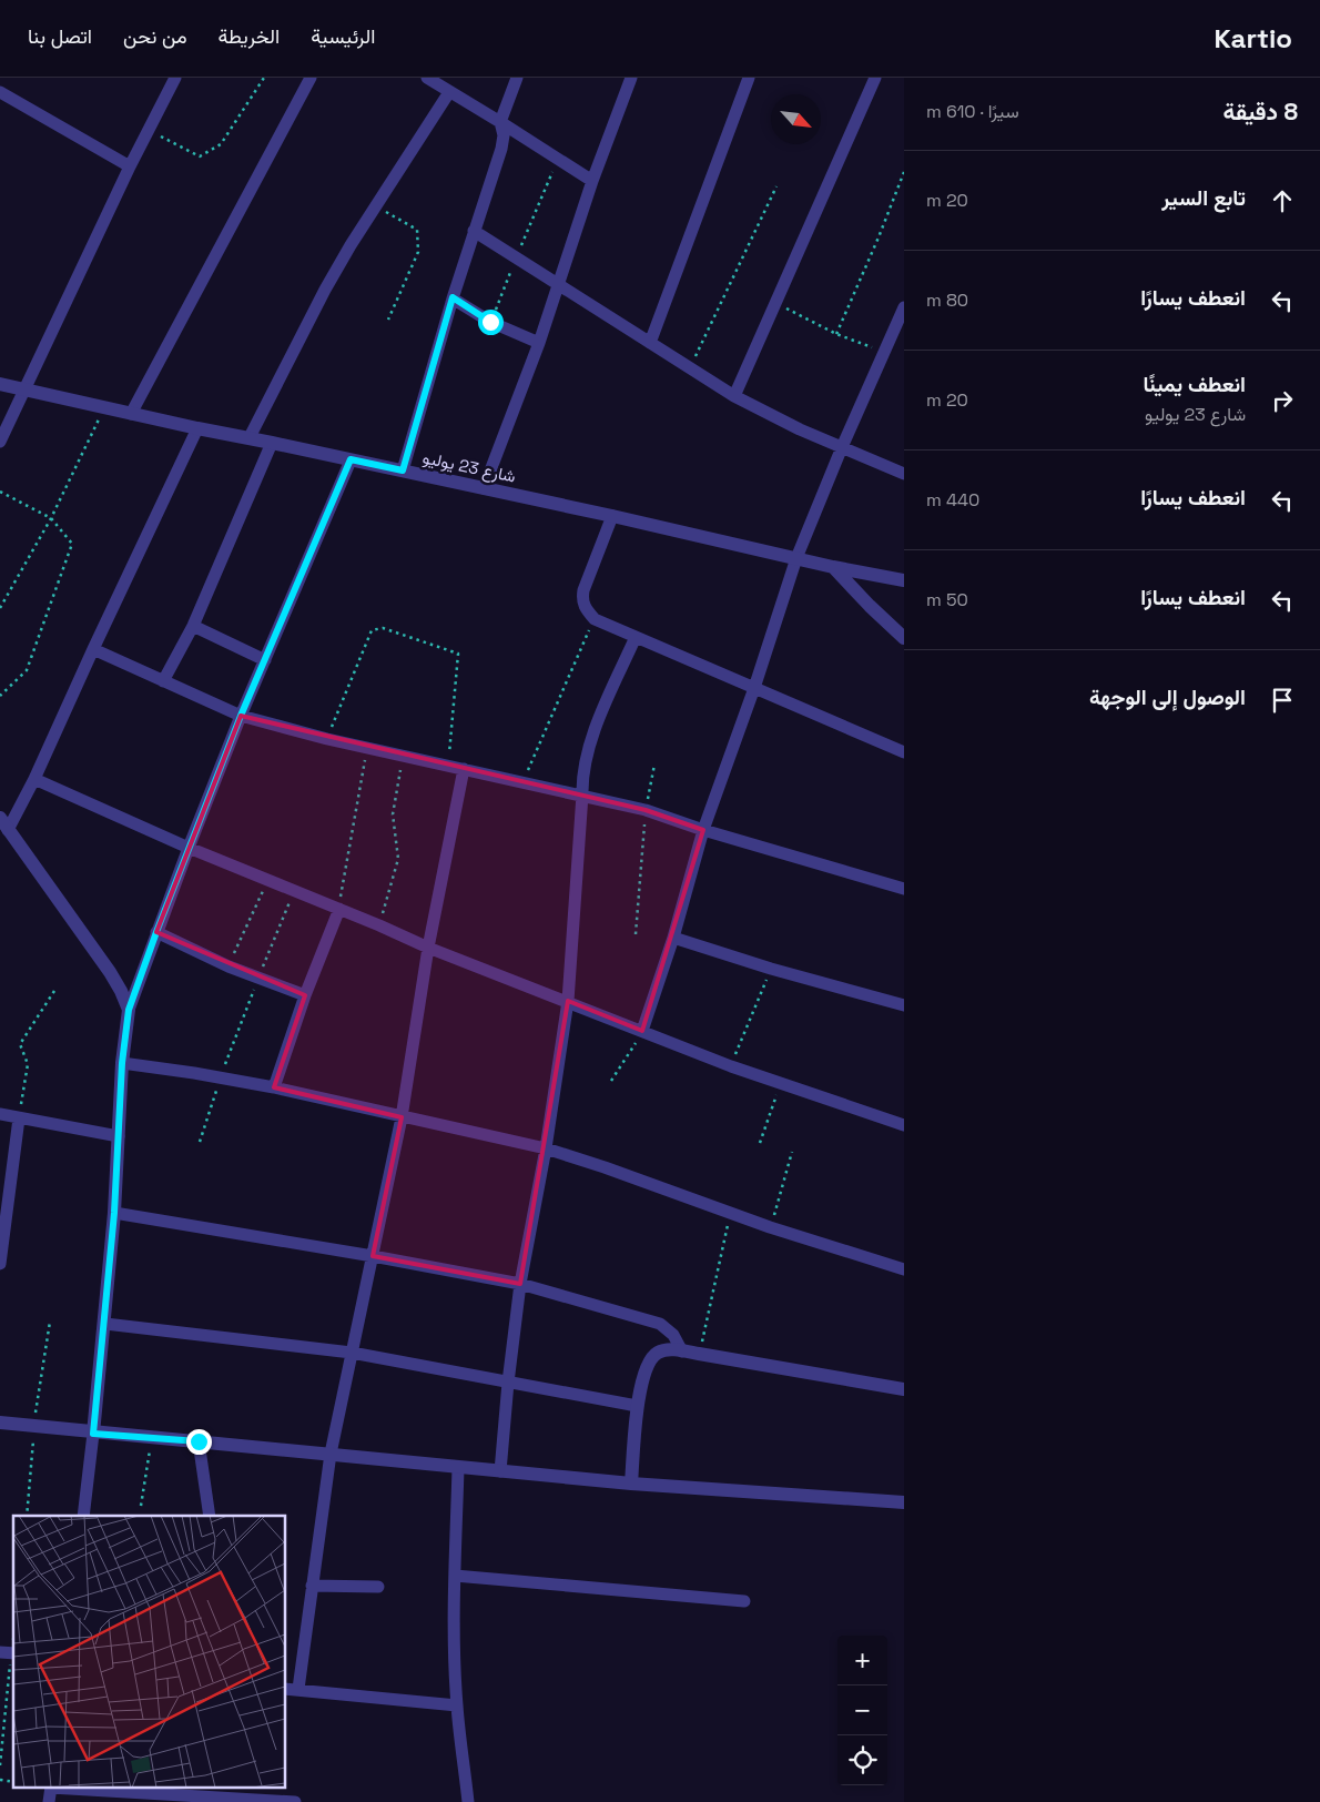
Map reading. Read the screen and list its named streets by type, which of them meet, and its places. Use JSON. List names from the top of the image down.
{
  "streets": {
    "street": ["شارع 23 يوليو"]
  },
  "north": "bottom right",
  "page": {
    "header": "Kartio",
    "nav": [
      "الرئيسية",
      "الخريطة",
      "من نحن",
      "اتصل بنا"
    ],
    "heading": ["8 دقيقة", "سيرًا · 610 m"],
    "list": [
      ["تابع السير", "20 m"],
      ["انعطف يسارًا", "80 m"],
      ["انعطف يمينًا", "شارع 23 يوليو", "20 m"],
      ["انعطف يسارًا", "440 m"],
      ["انعطف يسارًا", "50 m"],
      "الوصول إلى الوجهة"
    ],
    "map_buttons": ["+", "−"]
  }
}
